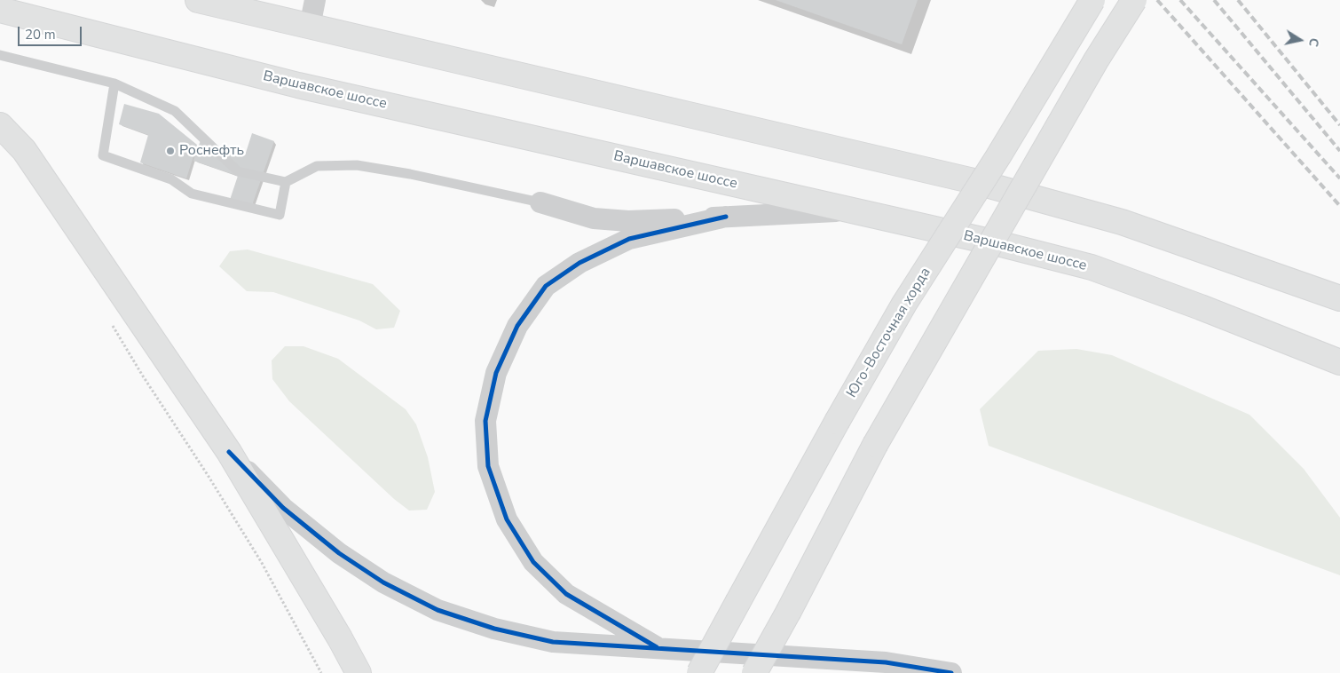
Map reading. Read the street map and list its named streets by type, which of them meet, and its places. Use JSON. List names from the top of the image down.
{
  "streets": {
    "main road": ["Варшавское шоссе", "Юго-Восточная хорда"]
  },
  "places": ["Роснефть"],
  "scale_bar": "20 m",
  "north": "right"
}
